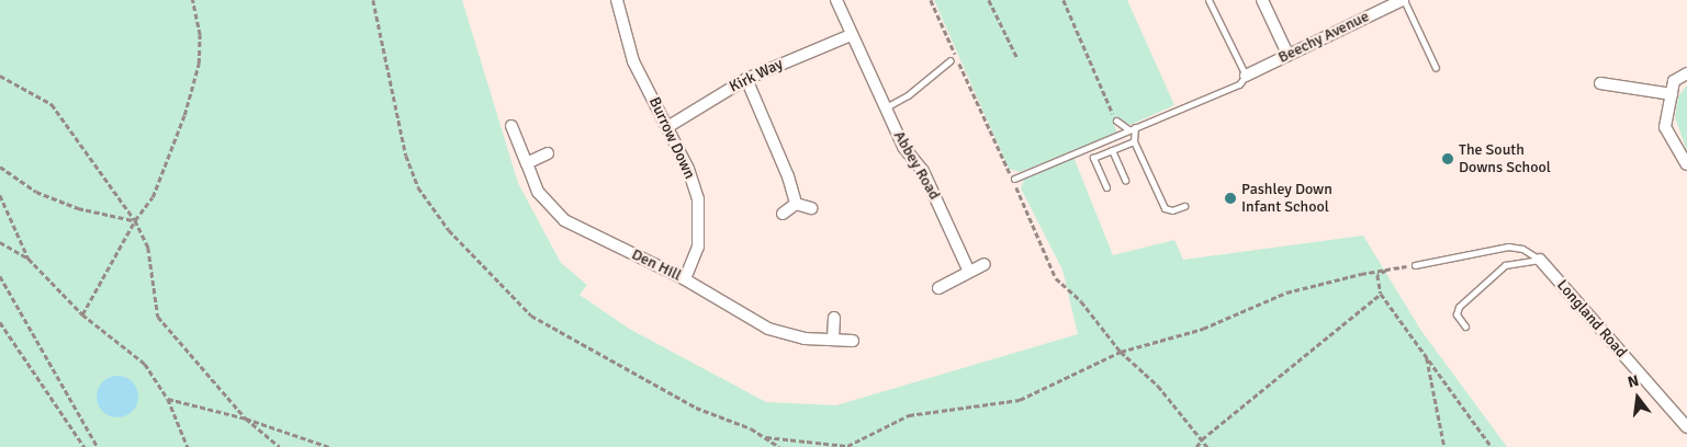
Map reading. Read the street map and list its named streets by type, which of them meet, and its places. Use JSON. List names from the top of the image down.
{
  "streets": {
    "street": [
      "Beechy Avenue",
      "Kirk Way",
      "Burrow Down",
      "Abbey Road",
      "Den Hill",
      "Longland Road"
    ]
  },
  "crossings": [
    ["Kirk Way", "Burrow Down"],
    ["Kirk Way", "Abbey Road"],
    ["Burrow Down", "Den Hill"]
  ],
  "places": ["The South Downs School", "Pashley Down Infant School"],
  "north": "top"
}
